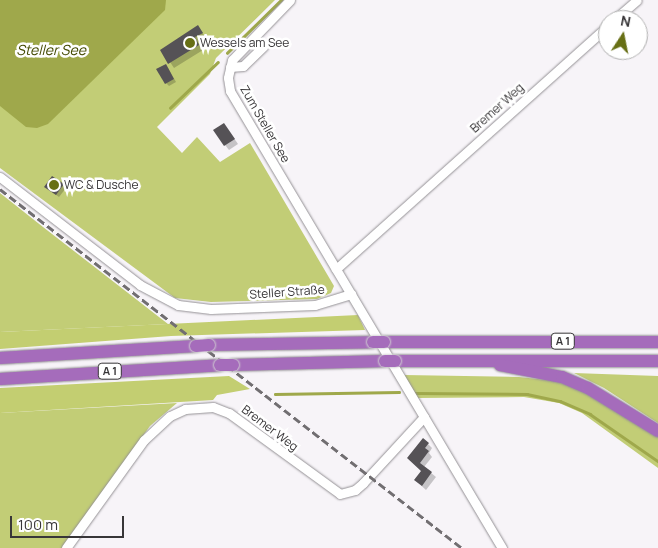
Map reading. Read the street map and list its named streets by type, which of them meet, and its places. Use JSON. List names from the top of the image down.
{
  "streets": {
    "highway": ["A 1"],
    "street": ["Bremer Weg", "Zum Steller See", "Steller Straße"]
  },
  "crossings": [
    ["Bremer Weg", "Zum Steller See"]
  ],
  "water": ["Steller See"],
  "places": ["Wessels am See", "WC & Dusche"],
  "scale_bar": "100 m",
  "north": "top"
}
